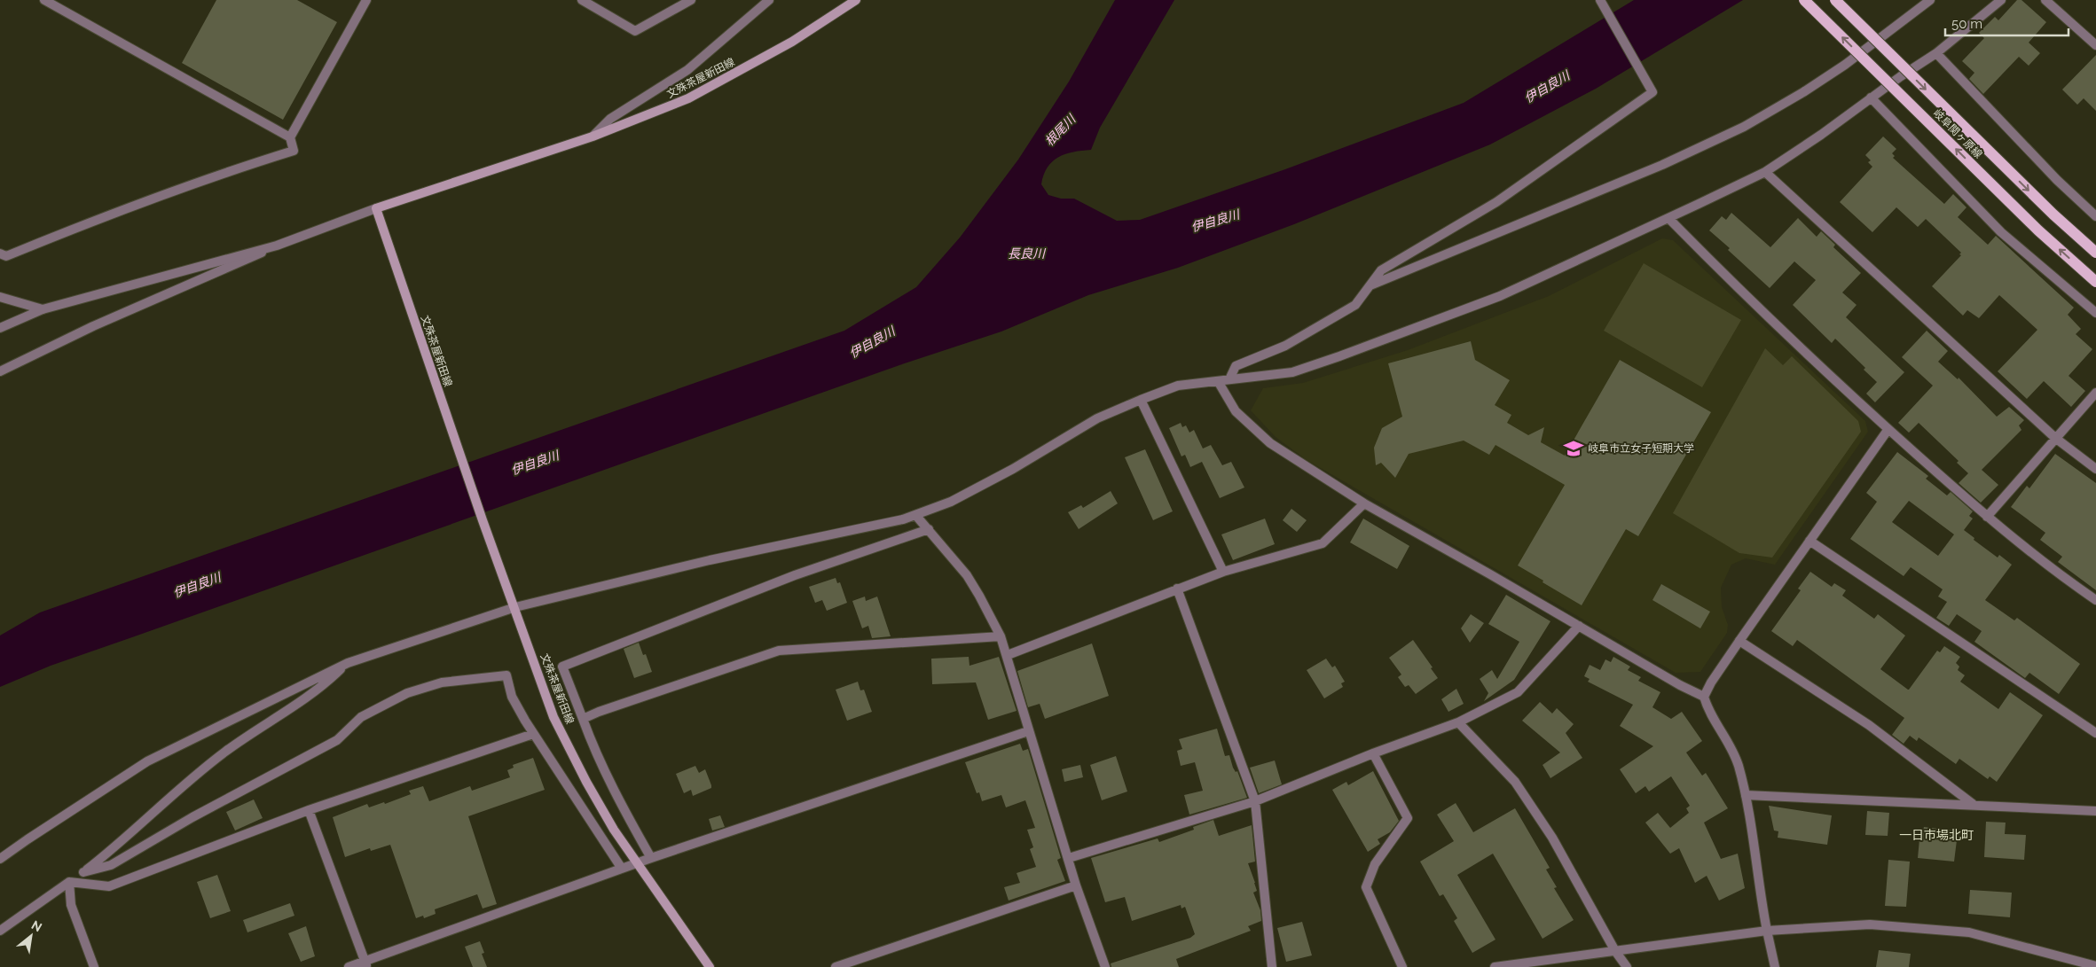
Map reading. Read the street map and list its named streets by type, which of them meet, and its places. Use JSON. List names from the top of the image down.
{
  "streets": {
    "main road": ["文殊茶屋新田線", "岐阜関ヶ原線"]
  },
  "districts": ["一日市場北町"],
  "water": ["伊自良川", "根尾川", "長良川"],
  "places": {
    "school or university": ["岐阜市立女子短期大学"]
  },
  "scale_bar": "50 m",
  "north": "top right"
}
